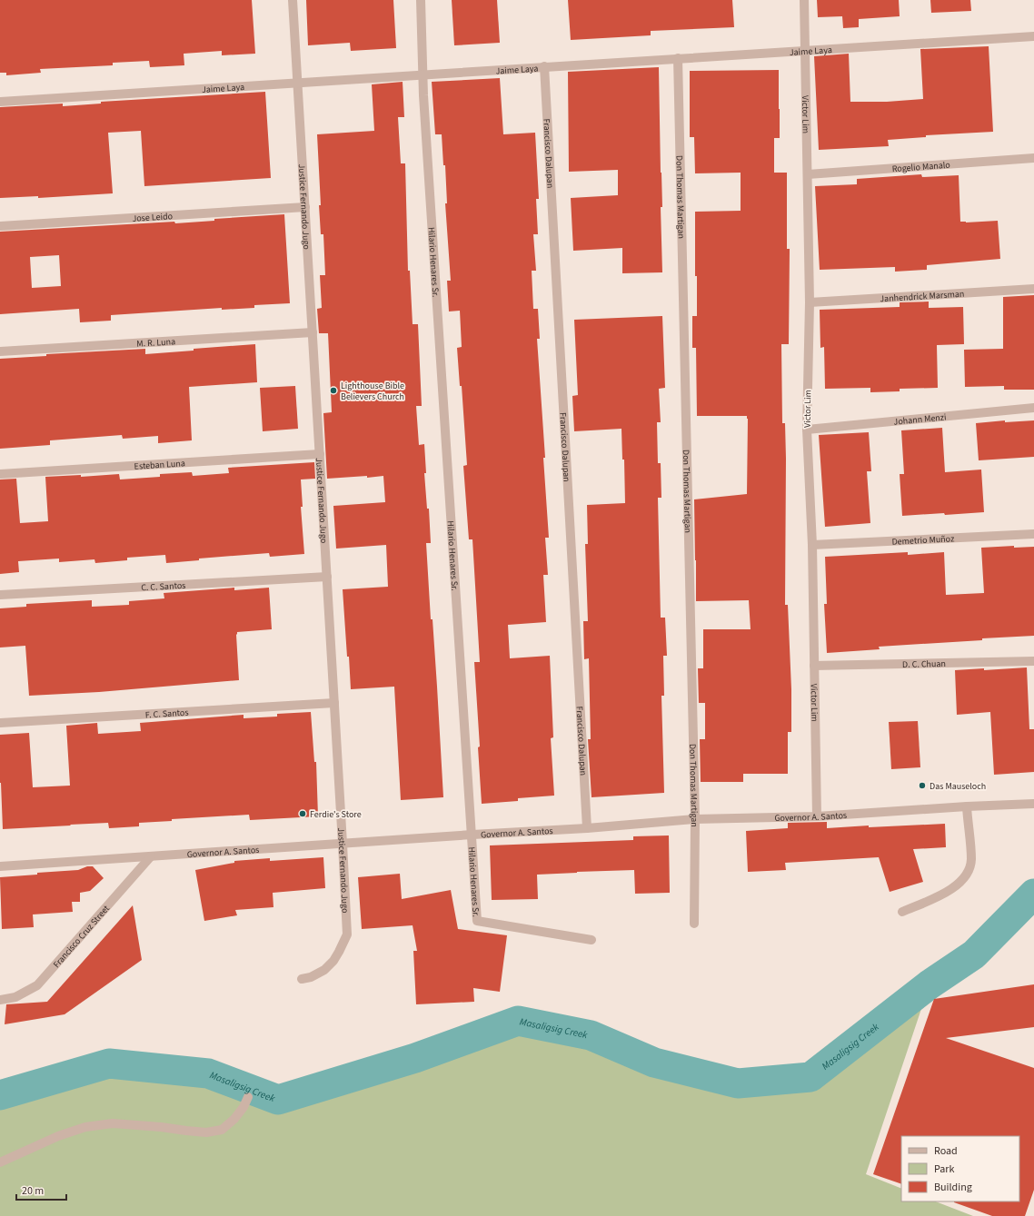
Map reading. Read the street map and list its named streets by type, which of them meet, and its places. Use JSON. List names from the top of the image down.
{
  "streets": {
    "street": [
      "Jaime Laya",
      "Victor Lim",
      "Francisco Dalupan",
      "Rogelio Manalo",
      "Don Thomas Martigan",
      "Justice Fernando Jugo",
      "Jose Leido",
      "Hilario Henares Sr.",
      "Janhendrick Marsman",
      "M. R. Luna",
      "Johann Menzi",
      "Esteban Luna",
      "Demetrio Muñoz",
      "C. C. Santos",
      "D. C. Chuan",
      "F. C. Santos",
      "Governor A. Santos",
      "Francisco Cruz Street"
    ]
  },
  "crossings": [
    ["Jaime Laya", "Victor Lim"],
    ["Jaime Laya", "Francisco Dalupan"],
    ["Jaime Laya", "Don Thomas Martigan"],
    ["Jaime Laya", "Justice Fernando Jugo"],
    ["Jaime Laya", "Hilario Henares Sr."],
    ["Victor Lim", "Rogelio Manalo"],
    ["Victor Lim", "Janhendrick Marsman"],
    ["Victor Lim", "Johann Menzi"],
    ["Victor Lim", "Demetrio Muñoz"],
    ["Victor Lim", "D. C. Chuan"],
    ["Victor Lim", "Governor A. Santos"],
    ["Francisco Dalupan", "Governor A. Santos"],
    ["Don Thomas Martigan", "Governor A. Santos"],
    ["Justice Fernando Jugo", "Jose Leido"],
    ["Justice Fernando Jugo", "M. R. Luna"],
    ["Justice Fernando Jugo", "Esteban Luna"],
    ["Justice Fernando Jugo", "C. C. Santos"],
    ["Justice Fernando Jugo", "F. C. Santos"],
    ["Justice Fernando Jugo", "Governor A. Santos"],
    ["Hilario Henares Sr.", "Governor A. Santos"],
    ["Governor A. Santos", "Francisco Cruz Street"]
  ],
  "water": ["Masaligsig Creek"],
  "places": ["Lighthouse Bible Believers Church", "Das Mauseloch", "Ferdie's Store"],
  "legend": ["Road", "Park", "Building"],
  "scale_bar": "20 m"
}
